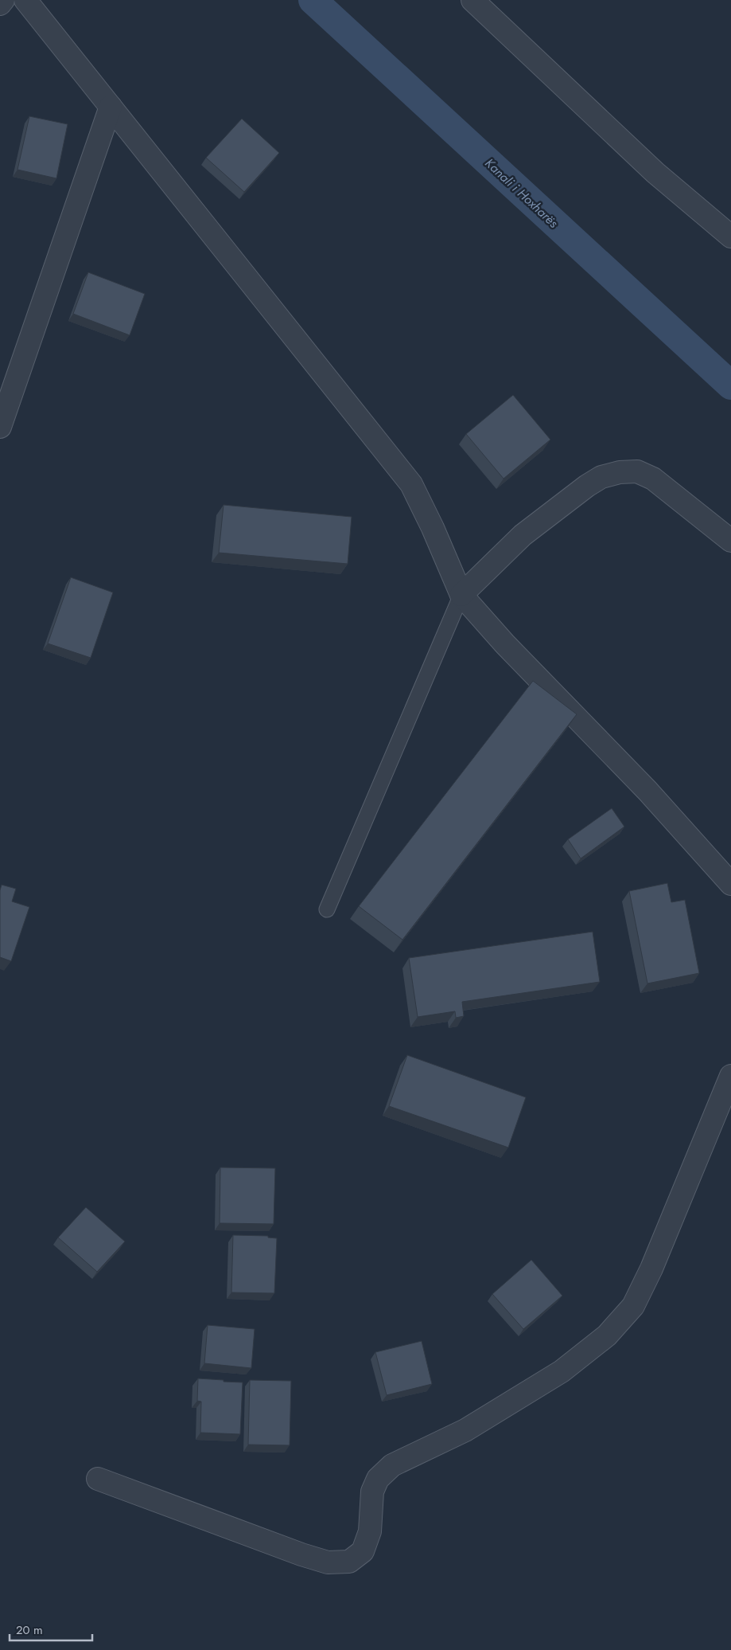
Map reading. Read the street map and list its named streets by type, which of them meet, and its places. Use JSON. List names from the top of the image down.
{
  "water": ["Kanali i Hoxharës"],
  "scale_bar": "20 m"
}
